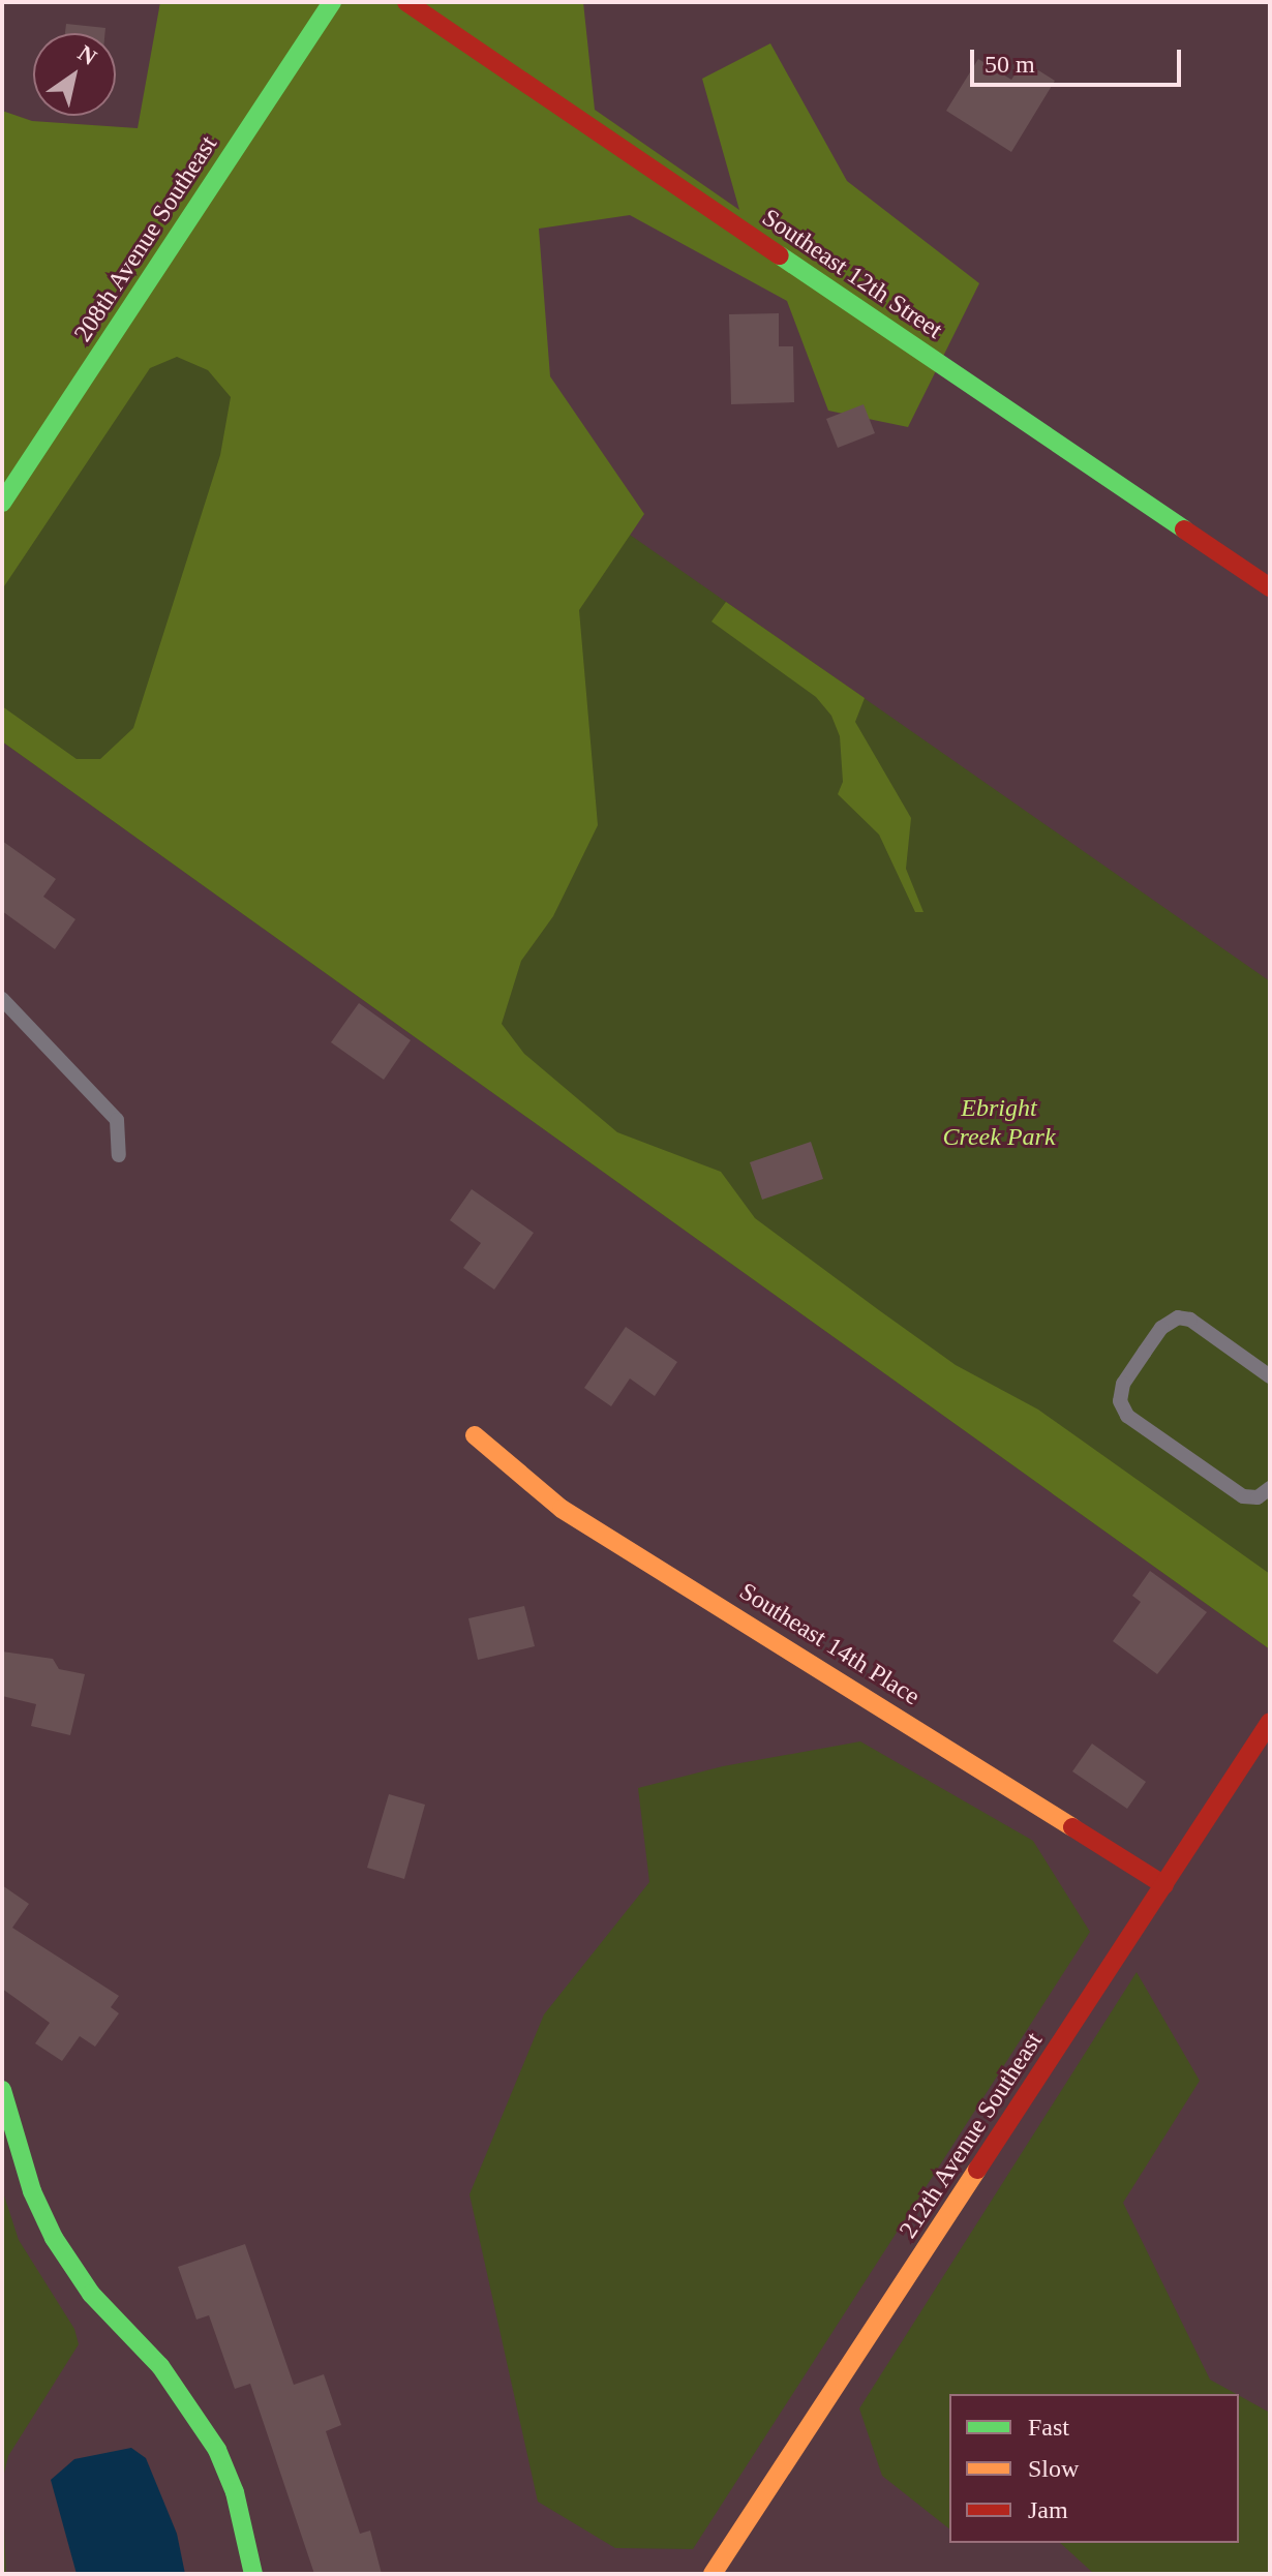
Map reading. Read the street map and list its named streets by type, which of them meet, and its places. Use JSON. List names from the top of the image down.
{
  "streets": {
    "street": [
      "208th Avenue Southeast",
      "Southeast 12th Street",
      "Southeast 14th Place",
      "212th Avenue Southeast"
    ]
  },
  "crossings": [
    ["Southeast 14th Place", "212th Avenue Southeast"]
  ],
  "parks": ["Ebright Creek Park"],
  "legend": ["Fast", "Slow", "Jam"],
  "scale_bar": "50 m",
  "north": "top right"
}
